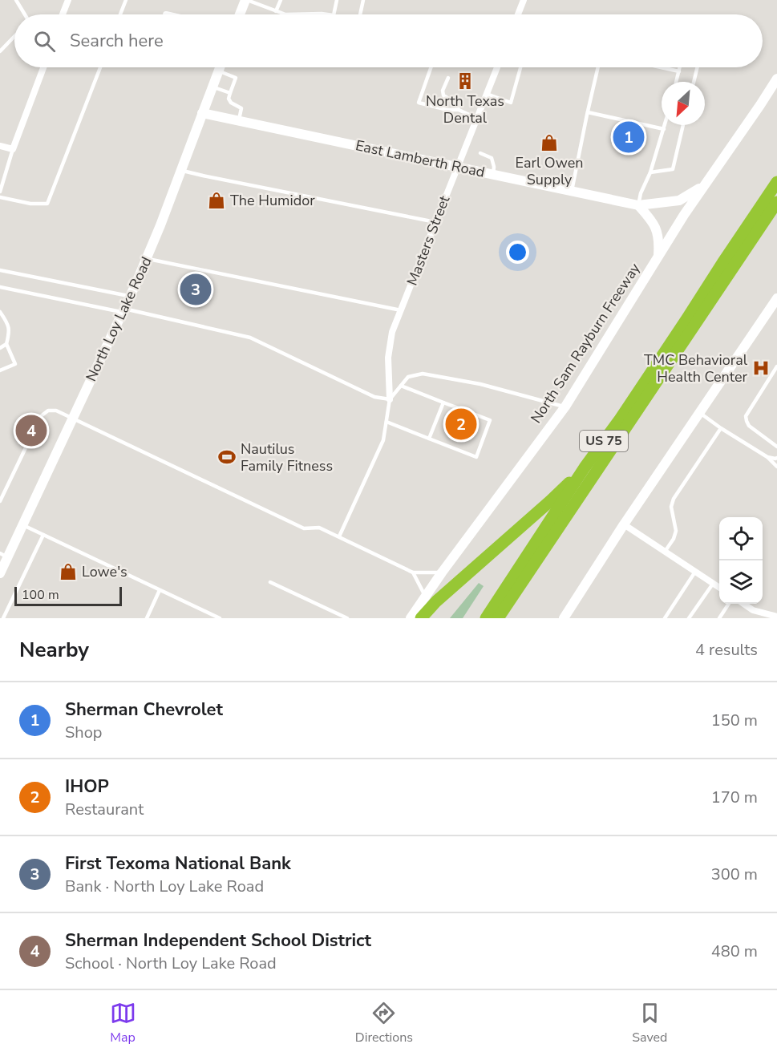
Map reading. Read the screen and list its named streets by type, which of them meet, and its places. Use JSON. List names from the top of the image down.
{
  "streets": {
    "highway": ["US 75"],
    "main road": ["East Lamberth Road", "North Loy Lake Road", "North Sam Rayburn Freeway"],
    "street": ["Masters Street"]
  },
  "crossings": [
    ["East Lamberth Road", "Masters Street"],
    ["East Lamberth Road", "North Loy Lake Road"],
    ["East Lamberth Road", "North Sam Rayburn Freeway"]
  ],
  "places": {
    "building": ["North Texas Dental"],
    "shop": ["Earl Owen Supply", "The Humidor", "Lowe's"],
    "hospital": ["TMC Behavioral Health Center"],
    "sports": ["Nautilus Family Fitness"]
  },
  "scale_bar": "100 m",
  "north": "bottom left",
  "page": {
    "search": "Search here",
    "pins": [
      "1",
      "3",
      "2",
      "4"
    ],
    "scale": "100 m",
    "heading": ["Nearby", "4 results"],
    "list": [
      {
        "mark": "1",
        "name": "Sherman Chevrolet",
        "note": "Shop",
        "value": "150 m"
      },
      {
        "mark": "2",
        "name": "IHOP",
        "note": "Restaurant",
        "value": "170 m"
      },
      {
        "mark": "3",
        "name": "First Texoma National Bank",
        "note": "Bank · North Loy Lake Road",
        "value": "300 m"
      },
      {
        "mark": "4",
        "name": "Sherman Independent School District",
        "note": "School · North Loy Lake Road",
        "value": "480 m"
      }
    ],
    "nav": ["Map", "Directions", "Saved"]
  }
}
